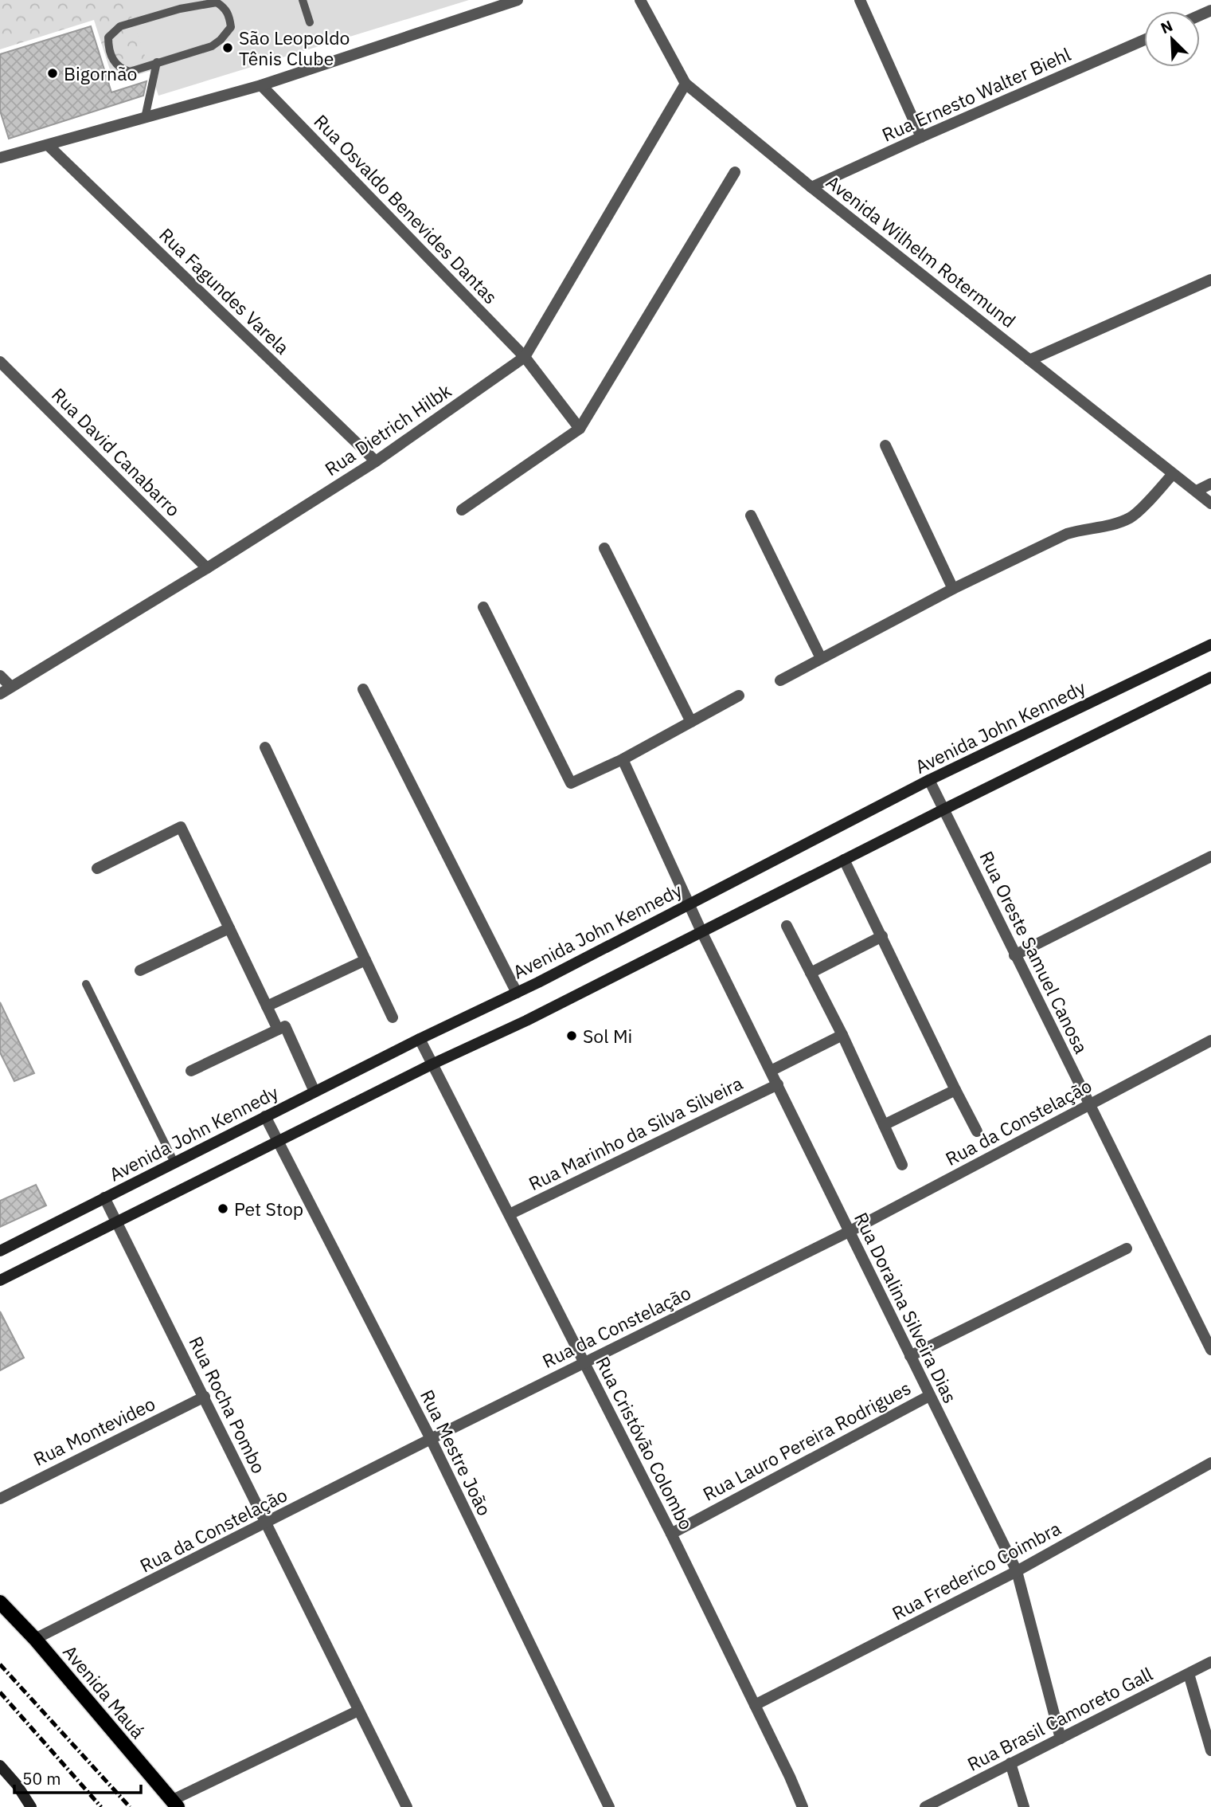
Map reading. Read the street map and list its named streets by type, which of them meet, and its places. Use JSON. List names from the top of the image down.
{
  "streets": {
    "main road": ["Avenida John Kennedy", "Avenida Mauá"],
    "street": [
      "Rua Ernesto Walter Biehl",
      "Rua Osvaldo Benevides Dantas",
      "Avenida Wilhelm Rotermund",
      "Rua Fagundes Varela",
      "Rua Dietrich Hilbk",
      "Rua David Canabarro",
      "Rua Oreste Samuel Canosa",
      "Rua da Constelação",
      "Rua Marinho da Silva Silveira",
      "Rua Doralina Silveira Dias",
      "Rua Rocha Pombo",
      "Rua Montevideo",
      "Rua Lauro Pereira Rodrigues",
      "Rua Cristóvão Colombo",
      "Rua Mestre João",
      "Rua Frederico Coimbra",
      "Rua Brasil Camoreto Gall"
    ]
  },
  "crossings": [
    ["Rua Ernesto Walter Biehl", "Avenida Wilhelm Rotermund"],
    ["Rua Osvaldo Benevides Dantas", "Rua Dietrich Hilbk"],
    ["Avenida Wilhelm Rotermund", "Rua Dietrich Hilbk"],
    ["Rua Fagundes Varela", "Rua Dietrich Hilbk"],
    ["Rua Dietrich Hilbk", "Rua David Canabarro"],
    ["Avenida John Kennedy", "Rua Oreste Samuel Canosa"],
    ["Avenida John Kennedy", "Rua Doralina Silveira Dias"],
    ["Avenida John Kennedy", "Rua Rocha Pombo"],
    ["Avenida John Kennedy", "Rua Cristóvão Colombo"],
    ["Avenida John Kennedy", "Rua Mestre João"],
    ["Rua Oreste Samuel Canosa", "Rua da Constelação"],
    ["Rua da Constelação", "Rua Doralina Silveira Dias"],
    ["Rua da Constelação", "Rua Rocha Pombo"],
    ["Rua da Constelação", "Rua Cristóvão Colombo"],
    ["Rua da Constelação", "Rua Mestre João"],
    ["Rua da Constelação", "Avenida Mauá"],
    ["Rua Marinho da Silva Silveira", "Rua Doralina Silveira Dias"],
    ["Rua Marinho da Silva Silveira", "Rua Cristóvão Colombo"],
    ["Rua Doralina Silveira Dias", "Rua Lauro Pereira Rodrigues"],
    ["Rua Doralina Silveira Dias", "Rua Frederico Coimbra"],
    ["Rua Doralina Silveira Dias", "Rua Brasil Camoreto Gall"],
    ["Rua Rocha Pombo", "Rua Montevideo"],
    ["Rua Lauro Pereira Rodrigues", "Rua Cristóvão Colombo"],
    ["Rua Cristóvão Colombo", "Rua Frederico Coimbra"]
  ],
  "places": [
    "São Leopoldo Tênis Clube",
    "Bigornão",
    "Sol Mi",
    "Pet Stop"
  ],
  "scale_bar": "50 m",
  "north": "top left"
}
